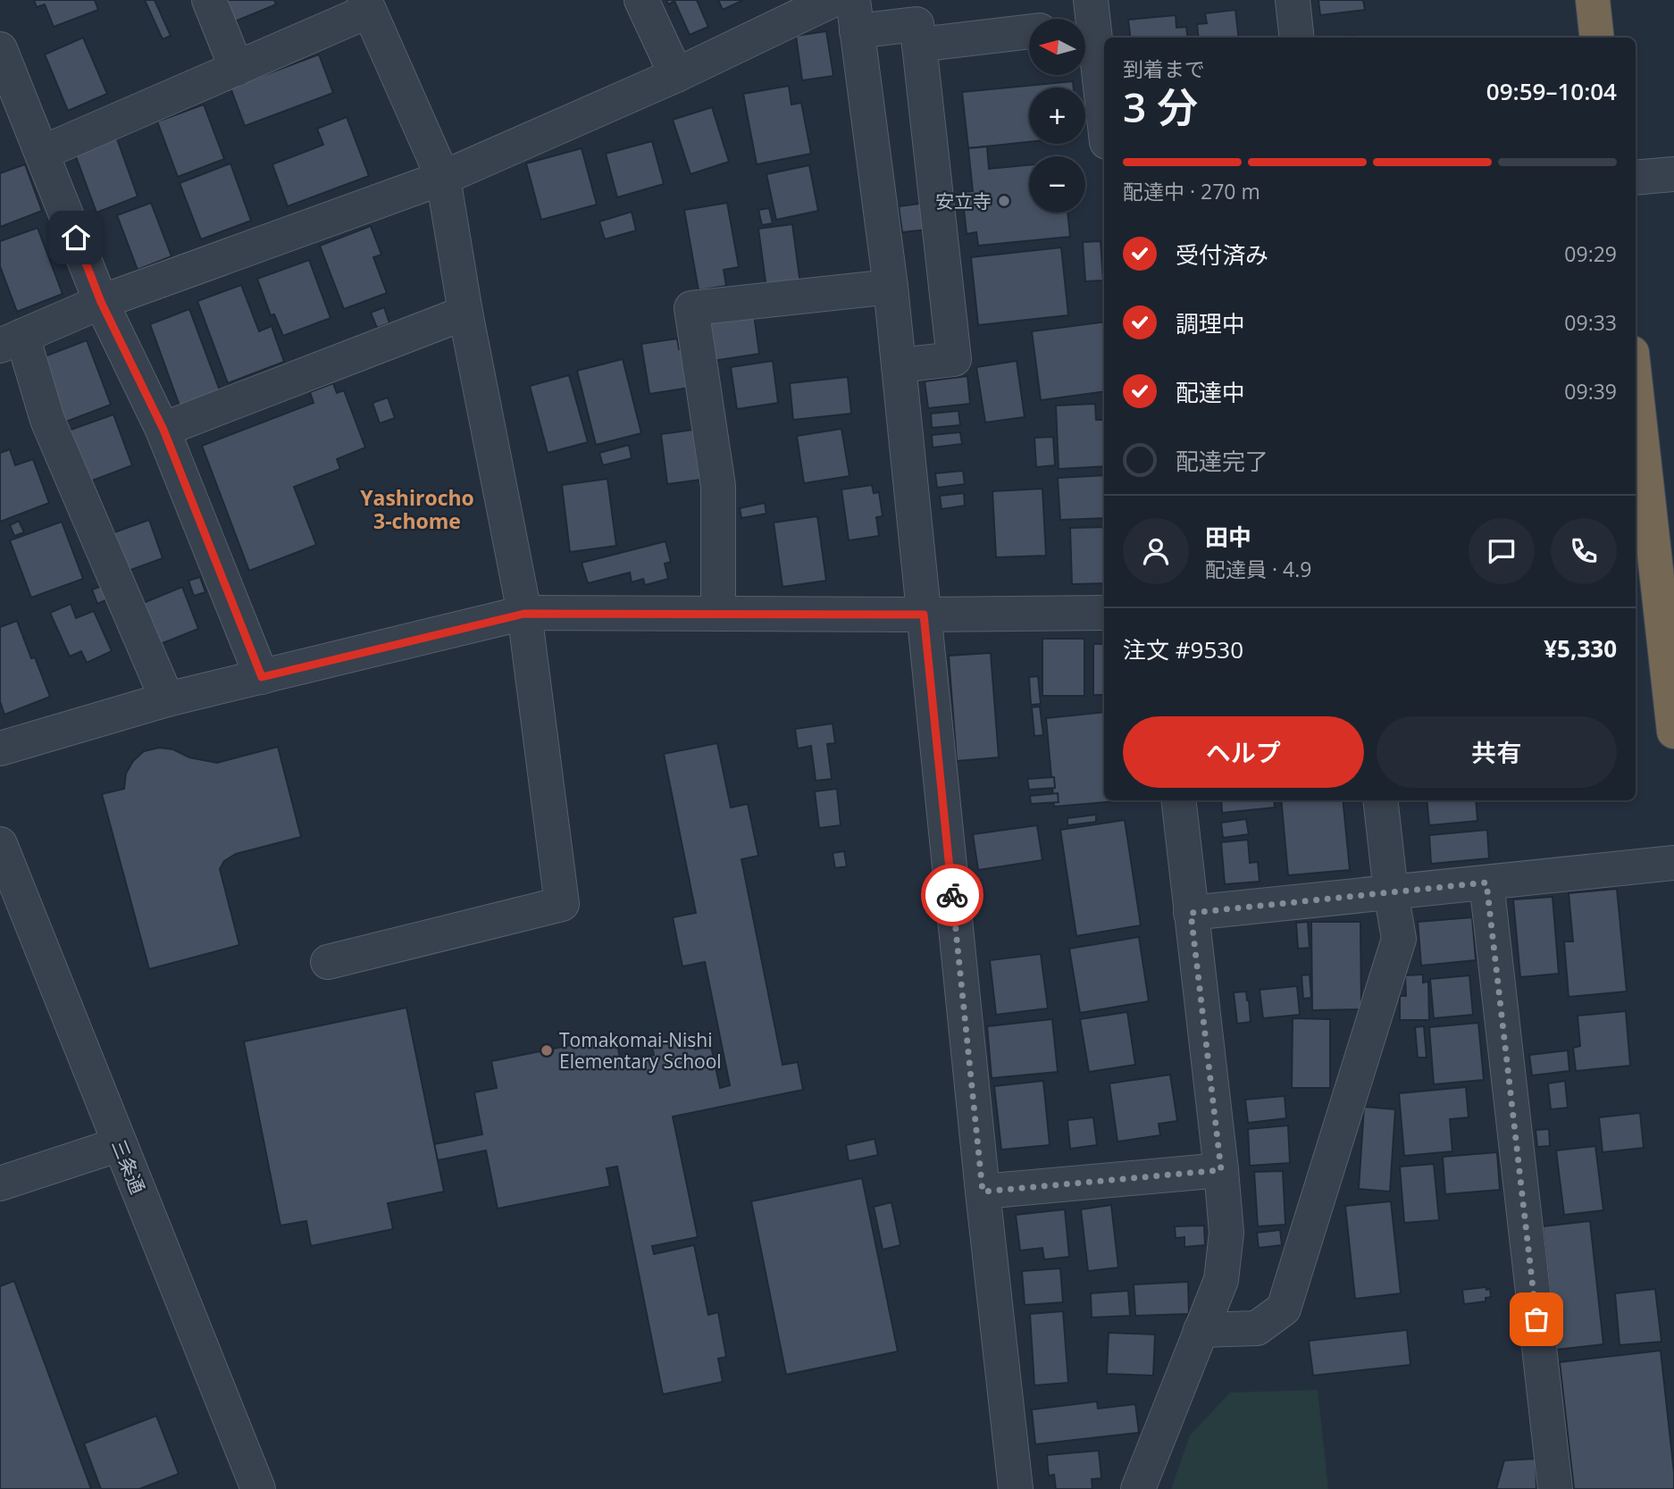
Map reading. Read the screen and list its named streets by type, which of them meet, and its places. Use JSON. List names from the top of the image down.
{
  "streets": {
    "street": ["三条通"]
  },
  "districts": ["Yashirocho 3-chome"],
  "places": ["安立寺", "Tomakomai-Nishi Elementary School"],
  "north": "left",
  "page": {
    "map_buttons": ["+", "−"],
    "heading": ["3 分", "到着まで", "09:59–10:04"],
    "panel": [
      "田中",
      "配達員 · 4.9",
      "注文 #9530",
      "¥5,330"
    ],
    "bar": "配達中 · 270 m",
    "list": [
      ["受付済み", "09:29"],
      ["調理中", "09:33"],
      ["配達中", "09:39"],
      "配達完了"
    ],
    "buttons": ["ヘルプ", "共有"]
  }
}
